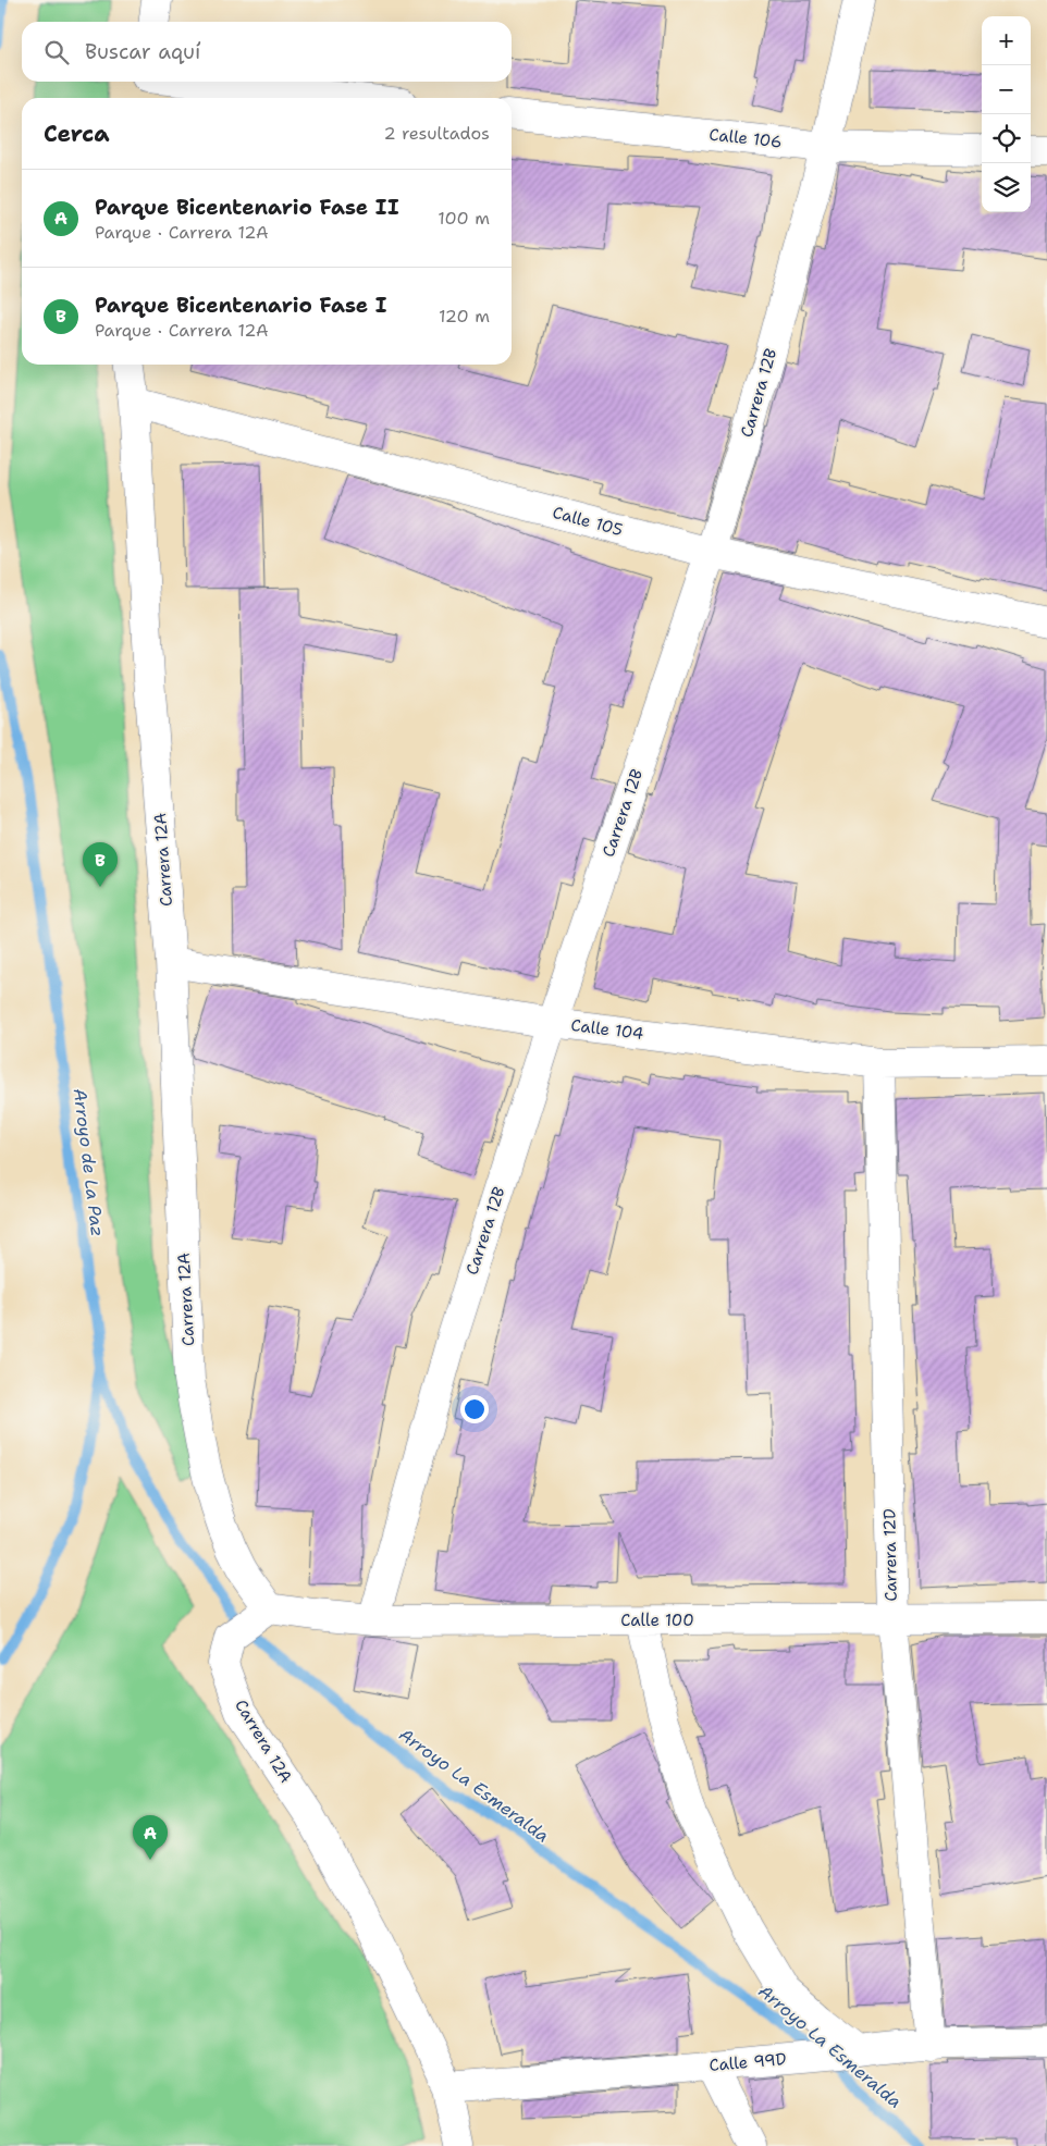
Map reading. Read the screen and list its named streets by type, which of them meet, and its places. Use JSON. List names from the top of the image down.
{
  "streets": {
    "street": [
      "Calle 106",
      "Carrera 12B",
      "Calle 105",
      "Carrera 12A",
      "Calle 104",
      "Carrera 12D",
      "Calle 100",
      "Calle 99D"
    ]
  },
  "crossings": [
    ["Calle 106", "Carrera 12B"],
    ["Carrera 12B", "Calle 105"],
    ["Carrera 12B", "Calle 104"],
    ["Carrera 12B", "Calle 100"],
    ["Calle 105", "Carrera 12A"],
    ["Carrera 12A", "Calle 104"],
    ["Carrera 12A", "Calle 100"],
    ["Carrera 12A", "Calle 99D"],
    ["Calle 104", "Carrera 12D"],
    ["Carrera 12D", "Calle 100"],
    ["Carrera 12D", "Calle 99D"]
  ],
  "water": ["Arroyo de La Paz", "Arroyo La Esmeralda"],
  "page": {
    "map_buttons": ["+", "−"],
    "search": "Buscar aquí",
    "heading": ["Cerca", "2 resultados"],
    "list": [
      {
        "mark": "A",
        "name": "Parque Bicentenario Fase II",
        "note": "Parque · Carrera 12A",
        "value": "100 m"
      },
      {
        "mark": "B",
        "name": "Parque Bicentenario Fase I",
        "note": "Parque · Carrera 12A",
        "value": "120 m"
      }
    ],
    "pins": ["B", "A"]
  }
}
